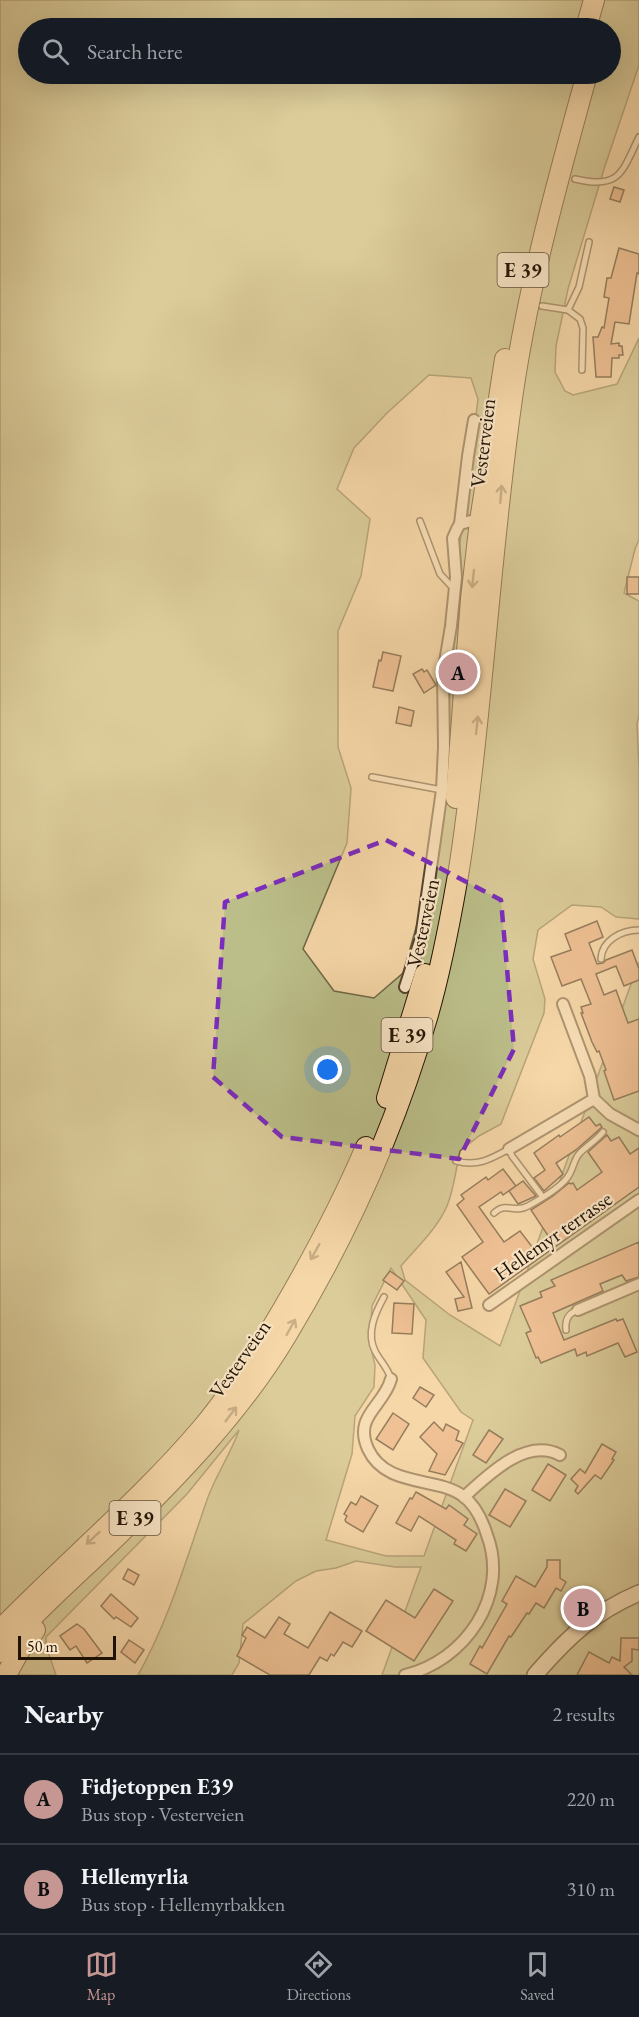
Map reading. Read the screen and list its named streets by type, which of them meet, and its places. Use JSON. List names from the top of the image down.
{
  "streets": {
    "highway": ["E 39", "Vesterveien"],
    "street": ["Hellemyr terrasse"]
  },
  "crossings": [
    ["E 39", "Vesterveien"]
  ],
  "scale_bar": "50 m",
  "page": {
    "search": "Search here",
    "pins": ["A", "B"],
    "scale": "50 m",
    "heading": ["Nearby", "2 results"],
    "list": [
      {
        "mark": "A",
        "name": "Fidjetoppen E39",
        "note": "Bus stop · Vesterveien",
        "value": "220 m"
      },
      {
        "mark": "B",
        "name": "Hellemyrlia",
        "note": "Bus stop · Hellemyrbakken",
        "value": "310 m"
      }
    ],
    "nav": ["Map", "Directions", "Saved"]
  }
}
